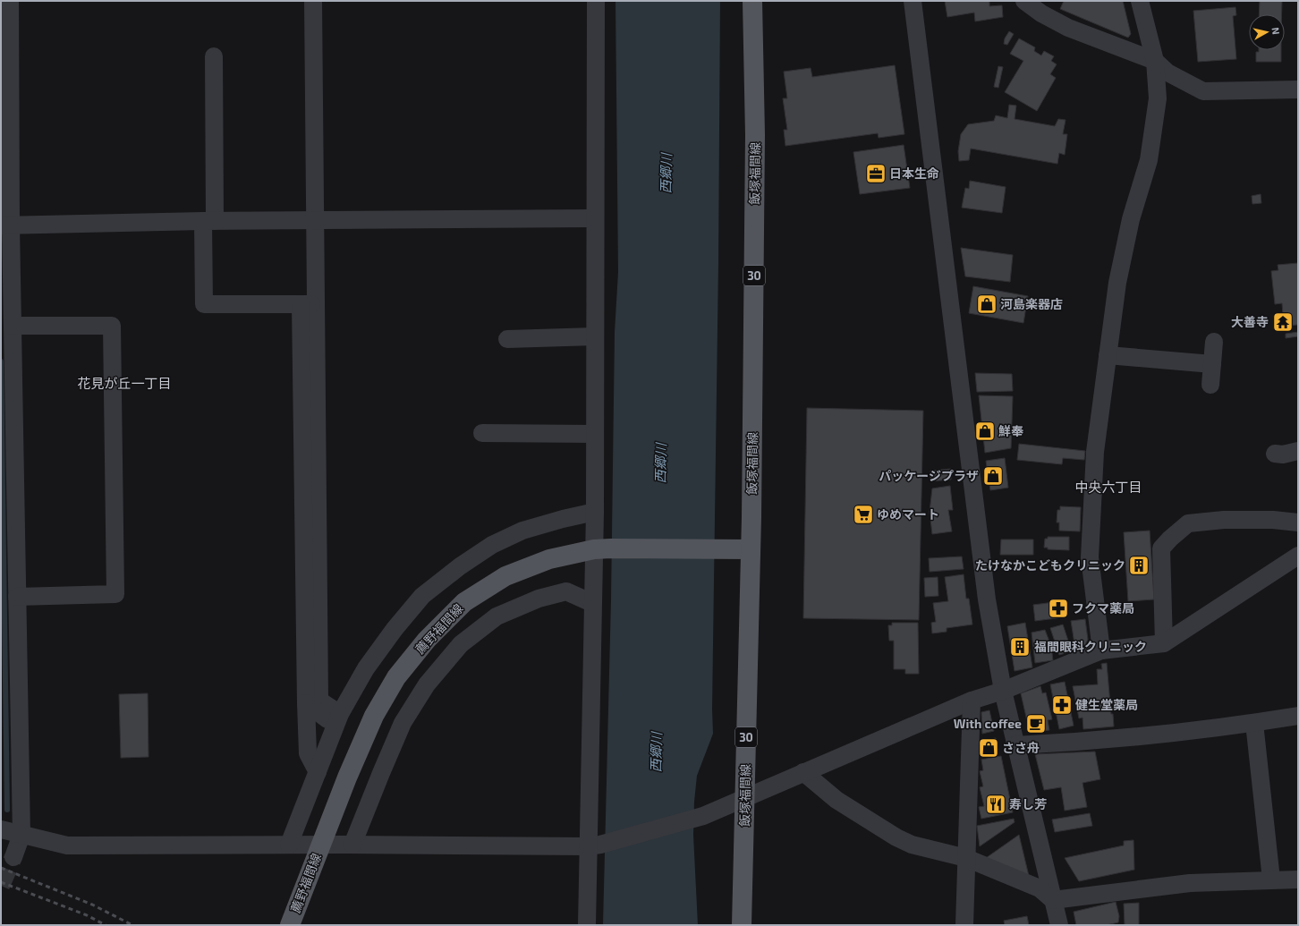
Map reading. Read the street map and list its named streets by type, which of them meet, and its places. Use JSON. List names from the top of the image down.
{
  "streets": {
    "main road": ["飯塚福間線", "30", "薦野福間線"]
  },
  "crossings": [
    ["飯塚福間線", "薦野福間線"]
  ],
  "districts": ["花見が丘一丁目", "中央六丁目"],
  "water": ["西郷川"],
  "places": {
    "office": ["日本生命"],
    "shop": [
      "河島楽器店",
      "鮮奉",
      "パッケージプラザ",
      "ささ舟"
    ],
    "temple": ["大善寺"],
    "supermarket": ["ゆめマート"],
    "building": ["たけなかこどもクリニック", "福間眼科クリニック"],
    "pharmacy": ["フクマ薬局", "健生堂薬局"],
    "cafe": ["With coffee"],
    "restaurant": ["寿し芳"]
  },
  "north": "right"
}
